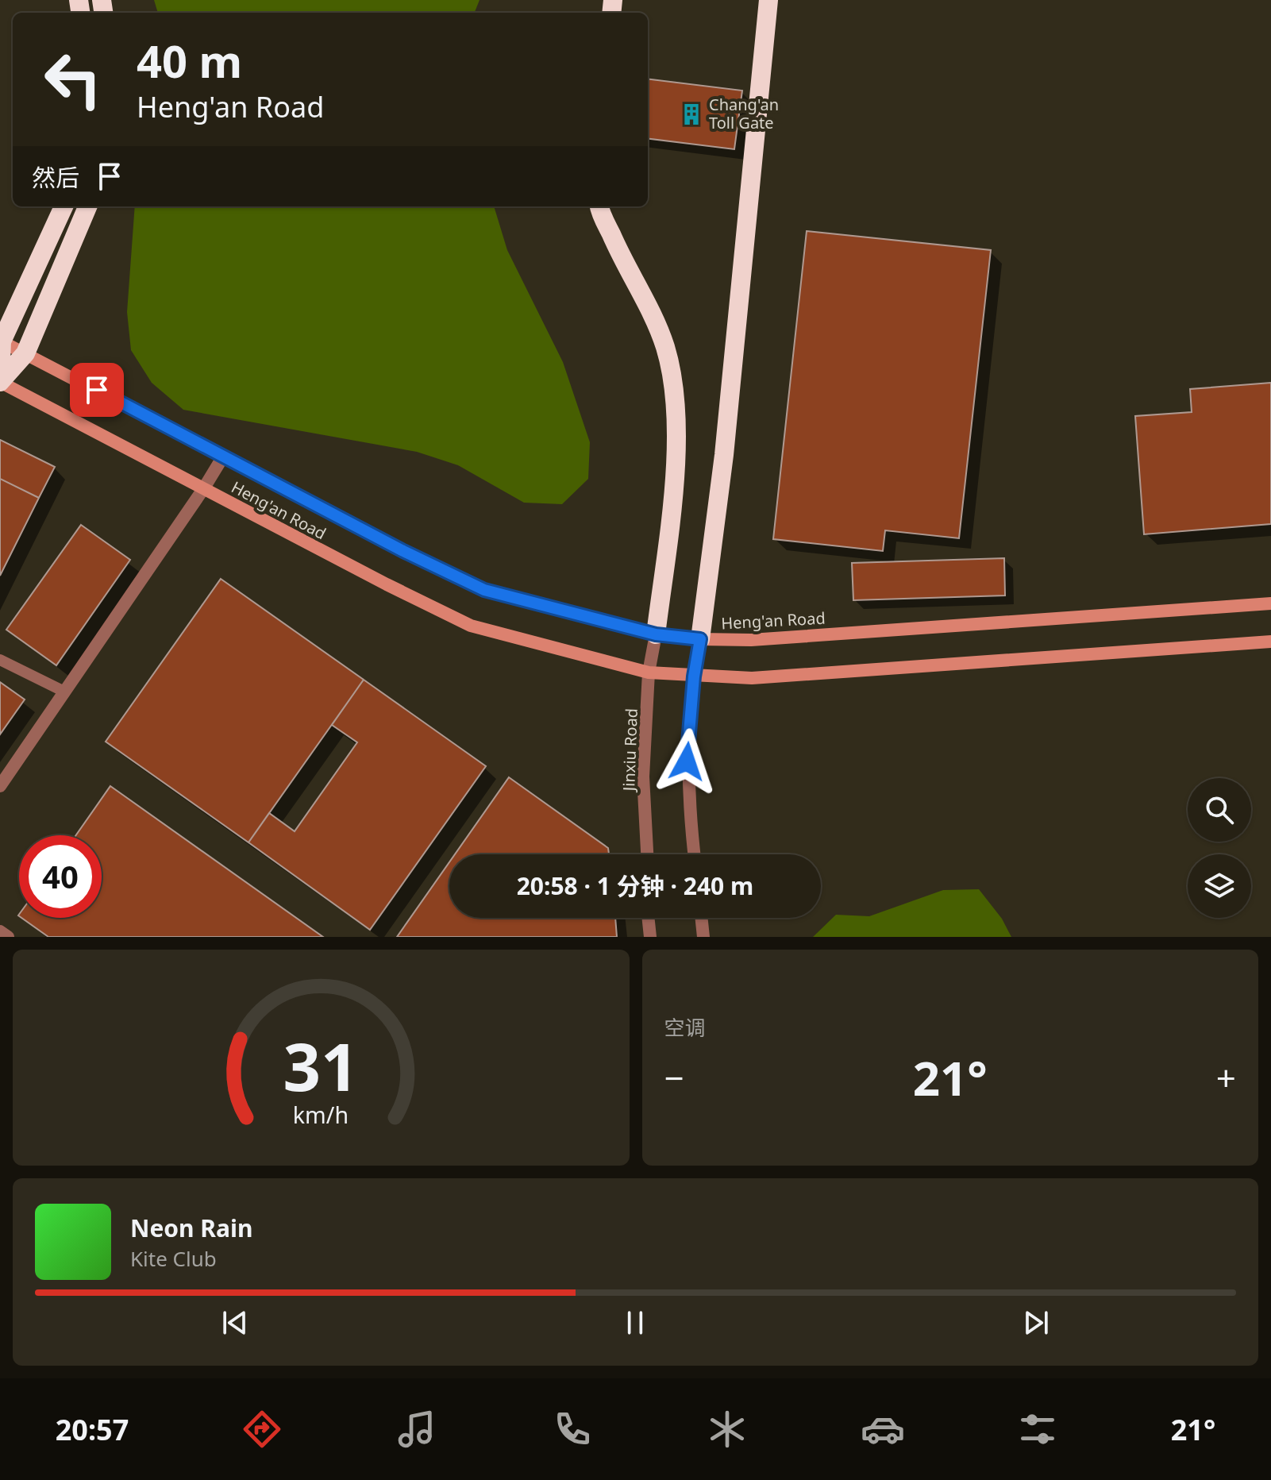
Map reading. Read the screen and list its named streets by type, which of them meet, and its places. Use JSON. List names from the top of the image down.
{
  "streets": {
    "main road": ["Heng'an Road"],
    "street": ["Jinxiu Road"]
  },
  "crossings": [
    ["Heng'an Road", "Jinxiu Road"]
  ],
  "places": {
    "building": ["Chang'an Toll Gate"]
  },
  "page": {
    "turn": ["40 m", "Heng'an Road"],
    "then": "然后",
    "limit": "40",
    "trip": "20:58 · 1 分钟 · 240 m",
    "tile": "空调",
    "heat": ["−", "21°", "+"],
    "song": ["Neon Rain", "Kite Club"],
    "tabs": ["20:57", "21°"],
    "gauge": ["31", "km/h"]
  }
}
